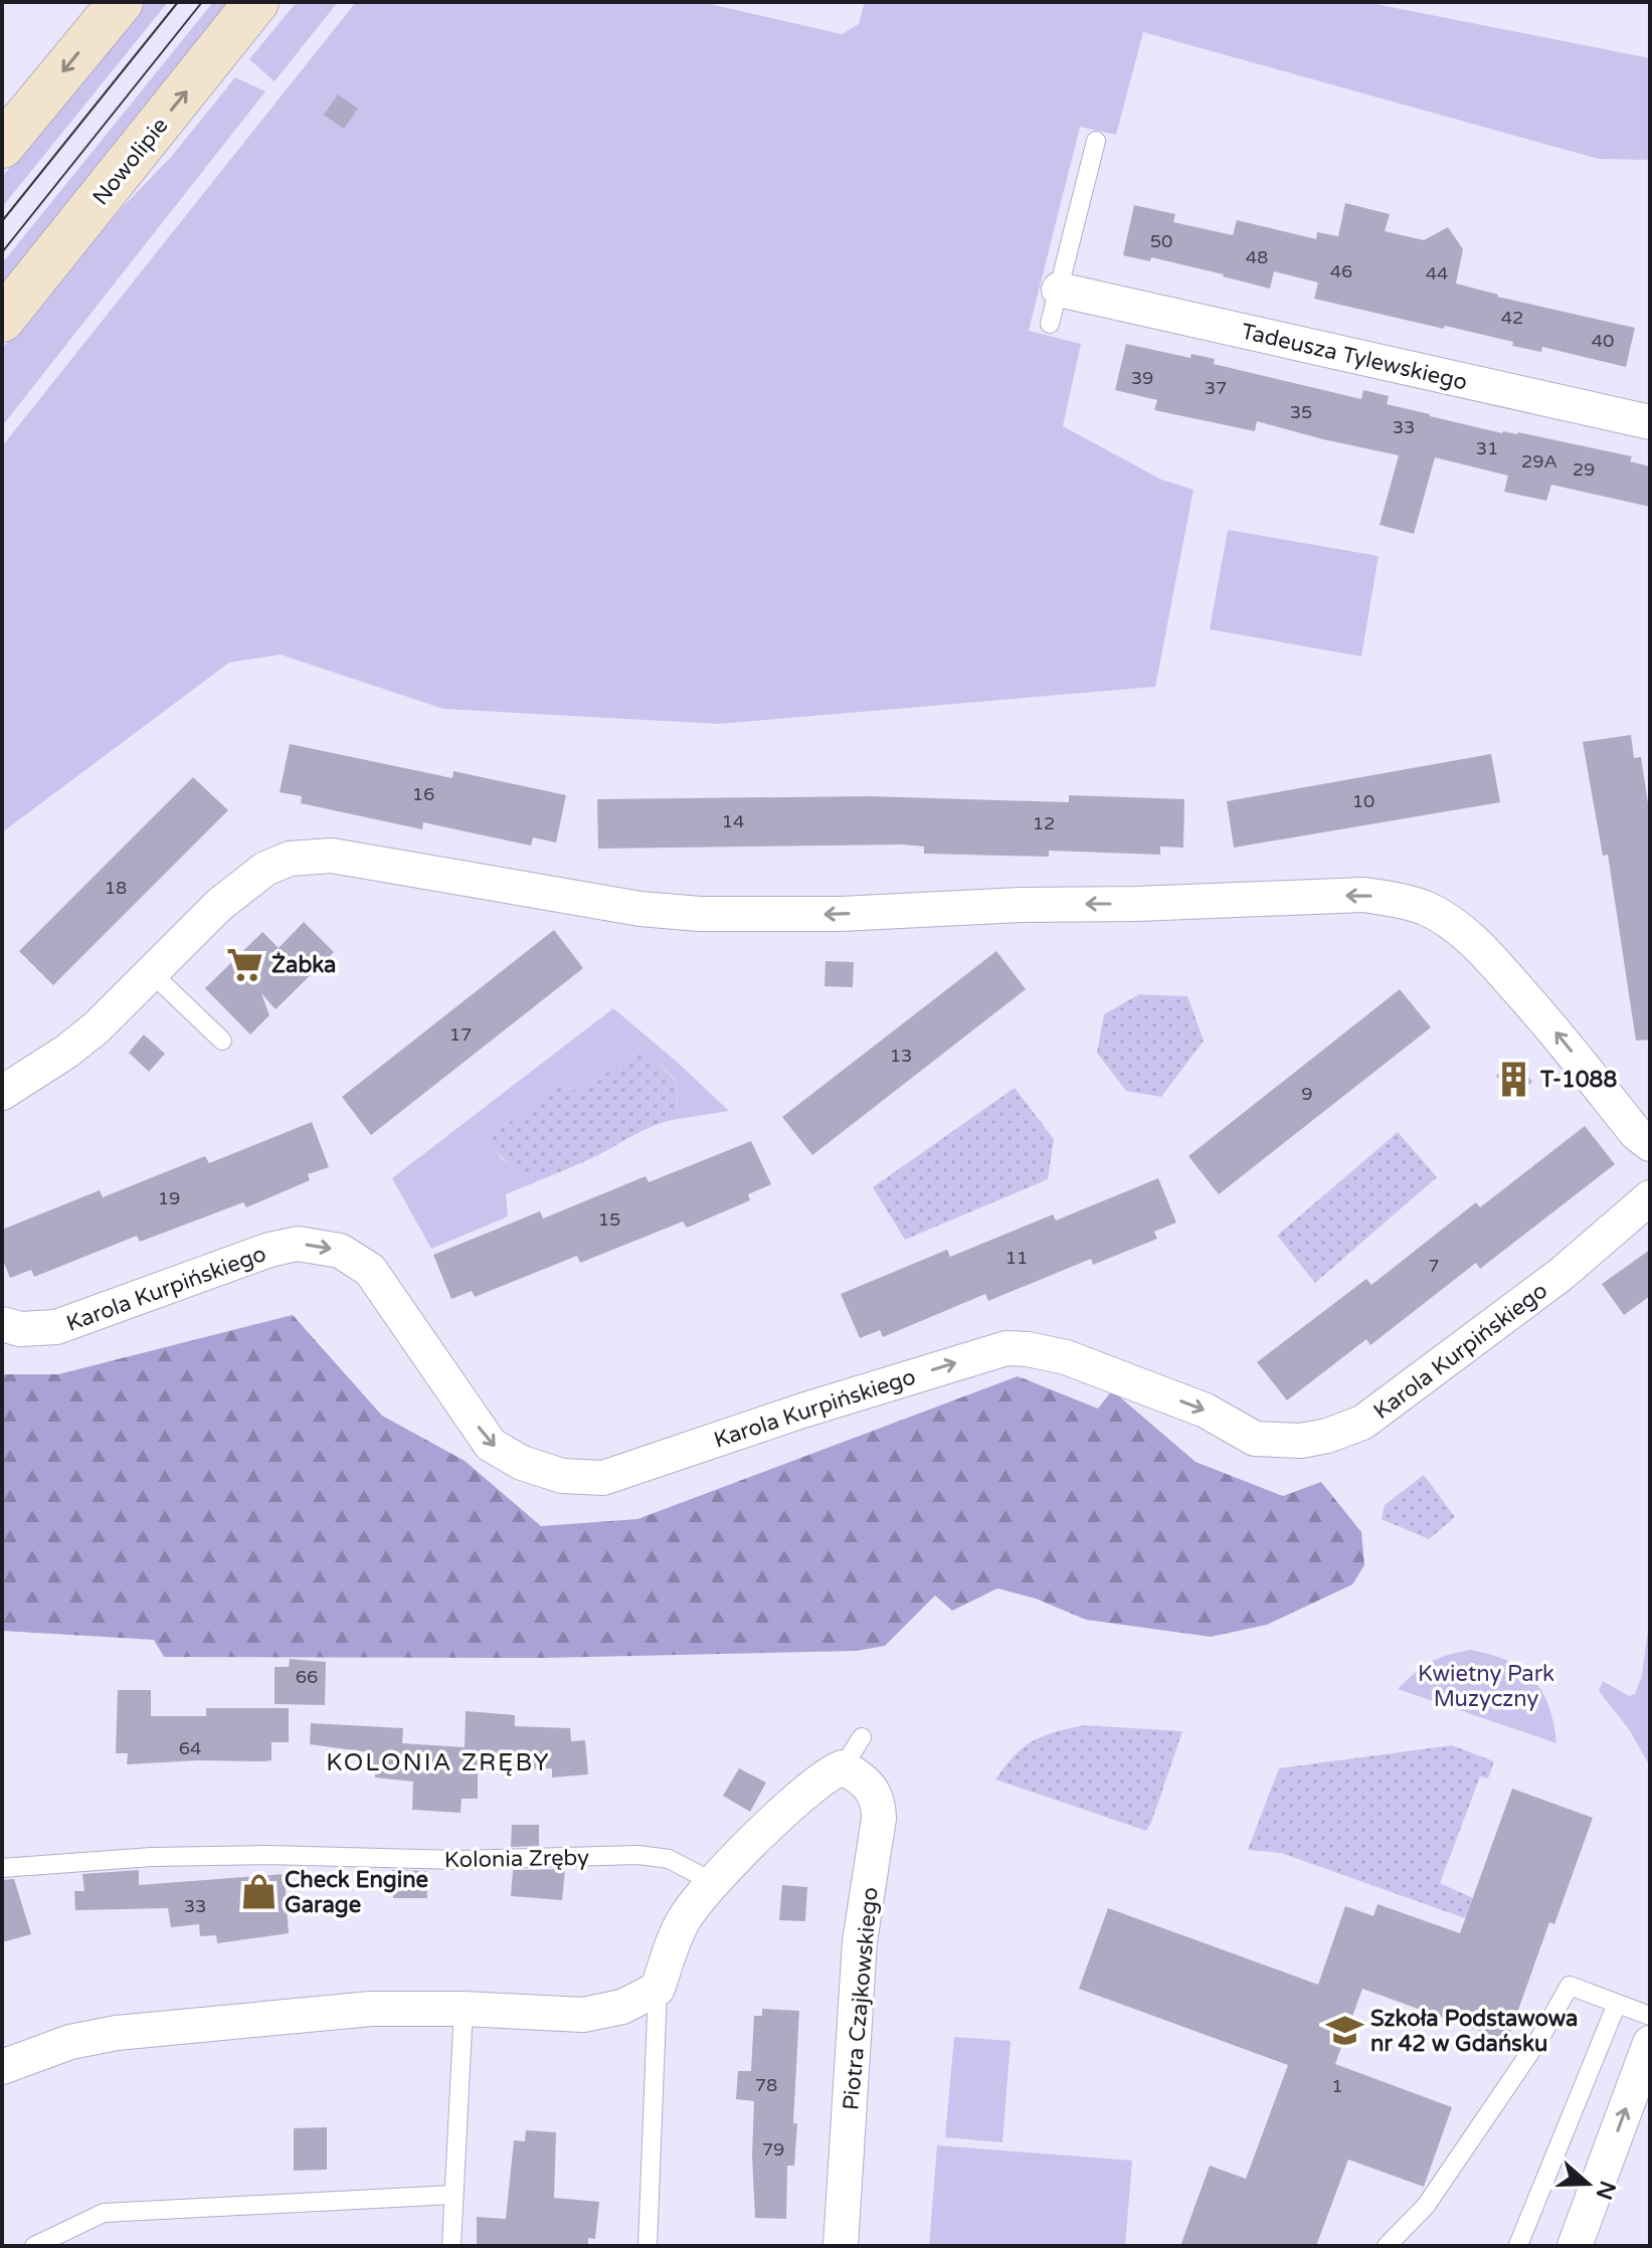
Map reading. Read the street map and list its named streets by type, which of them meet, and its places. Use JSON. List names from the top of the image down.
{
  "streets": {
    "main road": ["Nowolipie"],
    "street": ["Tadeusza Tylewskiego", "Karola Kurpińskiego", "Piotra Czajkowskiego"],
    "lane": ["Kolonia Zręby"]
  },
  "one_way": ["Karola Kurpińskiego"],
  "districts": ["KOLONIA ZRĘBY"],
  "parks": ["Kwietny Park Muzyczny"],
  "places": {
    "supermarket": ["Żabka"],
    "building": ["T-1088"],
    "shop": ["Check Engine Garage"],
    "school or university": ["Szkoła Podstawowa nr 42 w Gdańsku"]
  },
  "house_numbers": [
    "50",
    "48",
    "46",
    "44",
    "42",
    "40",
    "39",
    "37",
    "35",
    "33",
    "31",
    "29A",
    "29",
    "16",
    "10",
    "14",
    "12",
    "18",
    "17",
    "13",
    "9",
    "19",
    "15",
    "11",
    "7",
    "66",
    "64",
    "33",
    "78",
    "1",
    "79"
  ],
  "north": "right"
}
